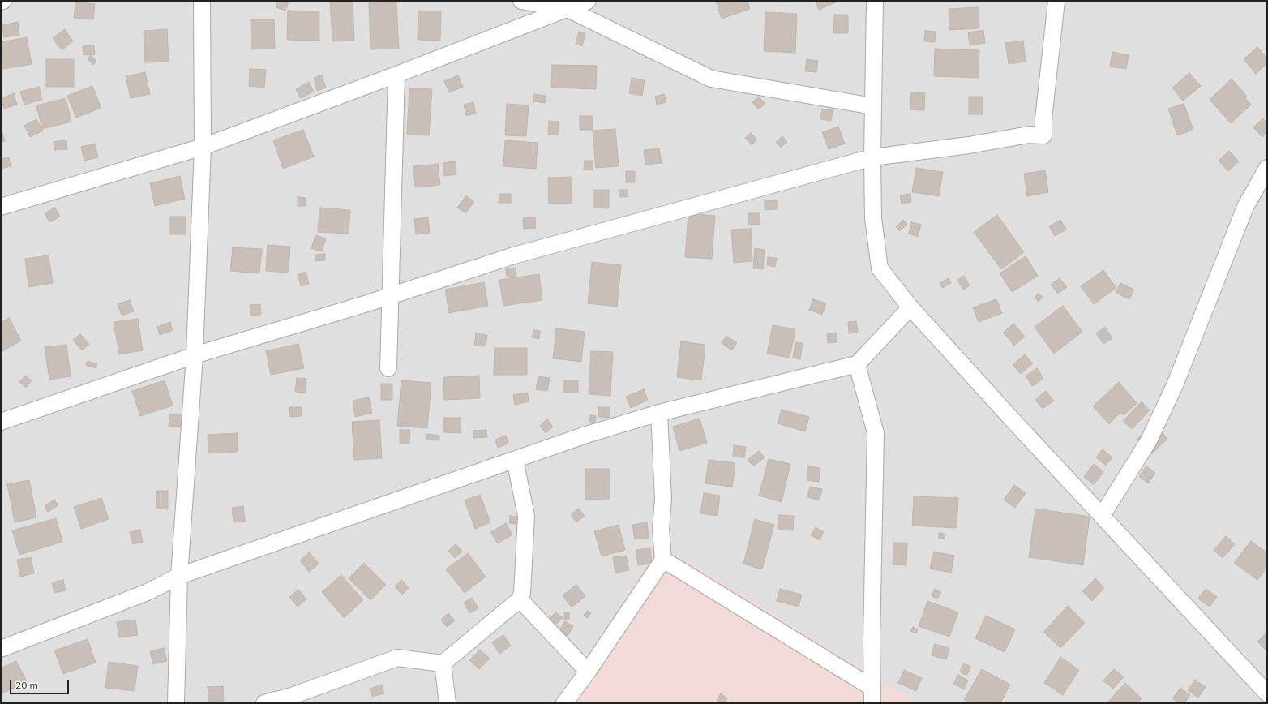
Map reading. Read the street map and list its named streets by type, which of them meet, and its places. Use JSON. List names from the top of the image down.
{
  "scale_bar": "20 m"
}
